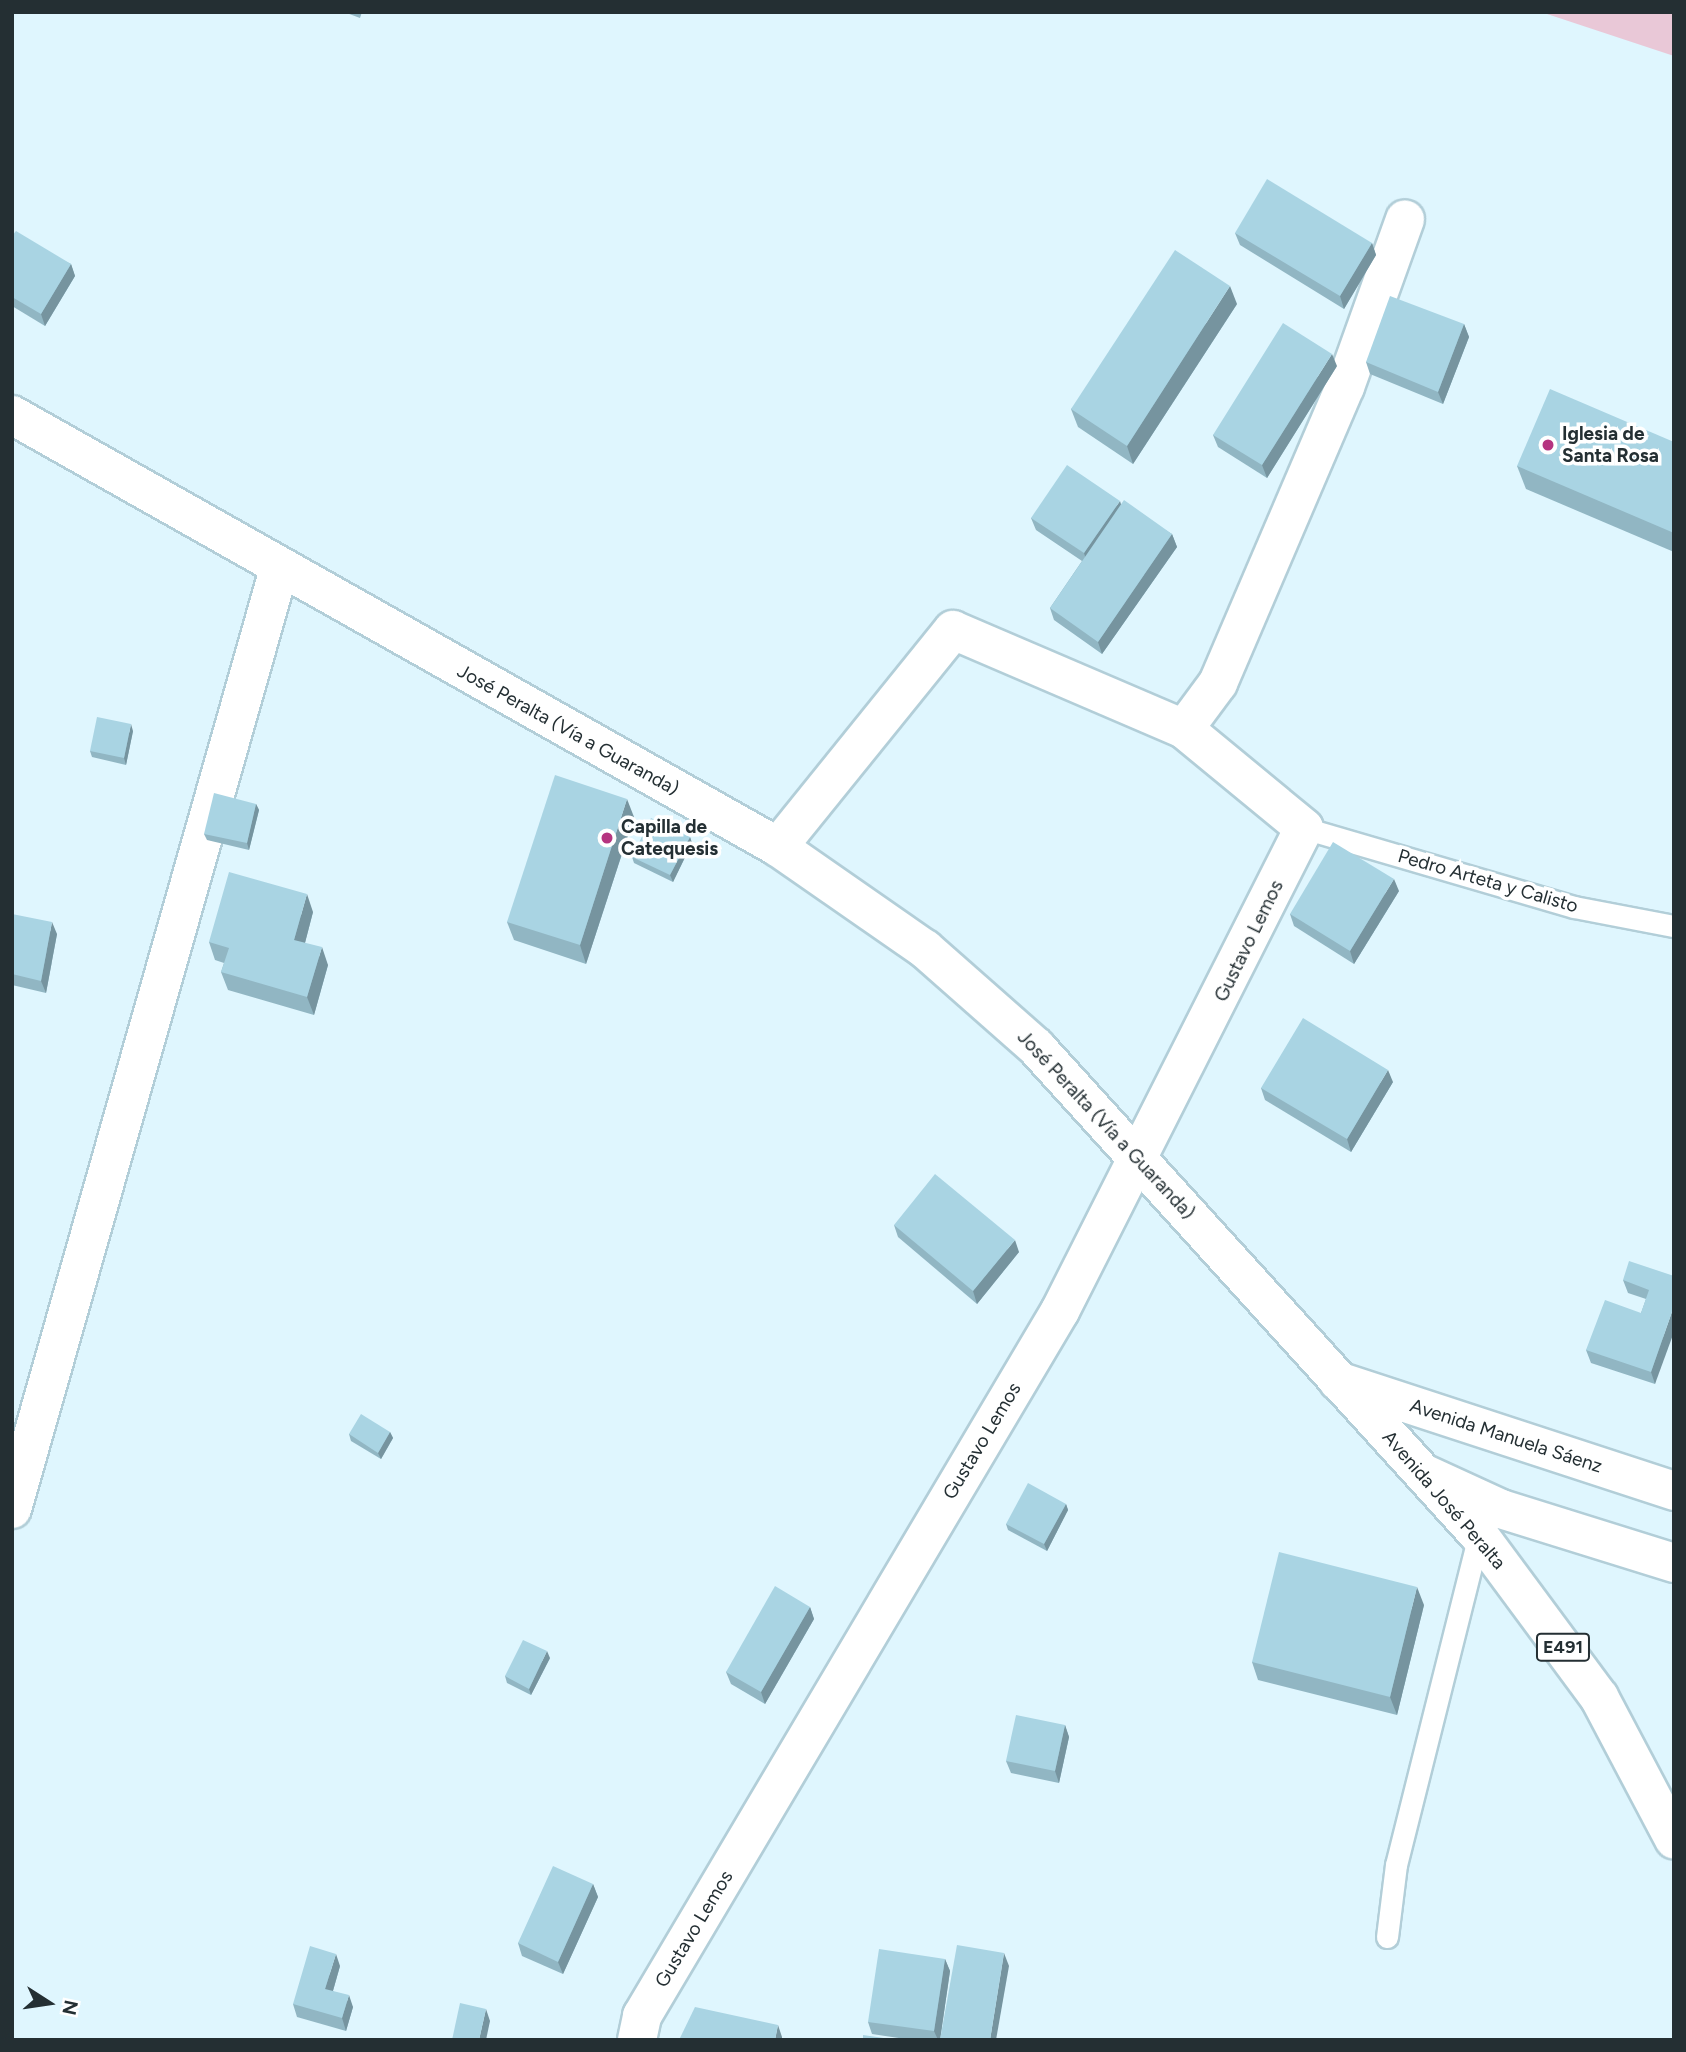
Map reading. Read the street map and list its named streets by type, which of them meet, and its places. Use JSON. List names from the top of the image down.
{
  "streets": {
    "main road": [
      "José Peralta (Vía a Guaranda)",
      "Gustavo Lemos",
      "Avenida Manuela Sáenz",
      "Avenida José Peralta",
      "E491"
    ],
    "lane": ["Pedro Arteta y Calisto"]
  },
  "crossings": [
    ["José Peralta (Vía a Guaranda)", "Gustavo Lemos"],
    ["José Peralta (Vía a Guaranda)", "Avenida Manuela Sáenz"],
    ["José Peralta (Vía a Guaranda)", "Avenida José Peralta"],
    ["Pedro Arteta y Calisto", "Gustavo Lemos"],
    ["Avenida Manuela Sáenz", "Avenida José Peralta"]
  ],
  "places": ["Iglesia de Santa Rosa", "Capilla de Catequesis"],
  "north": "right"
}
